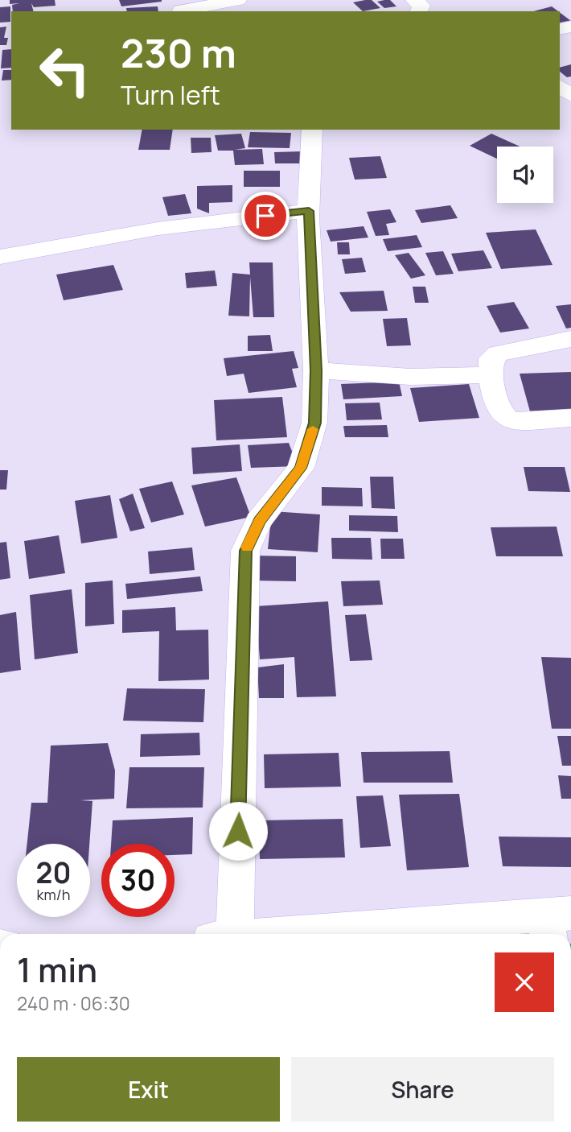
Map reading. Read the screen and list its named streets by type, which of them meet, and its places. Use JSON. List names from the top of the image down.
{
  "page": {
    "turn": ["230 m", "Turn left"],
    "speed": "20 km/h",
    "limit": "30",
    "heading": ["1 min", "240 m · 06:30"],
    "buttons": ["Exit", "Share"]
  }
}
